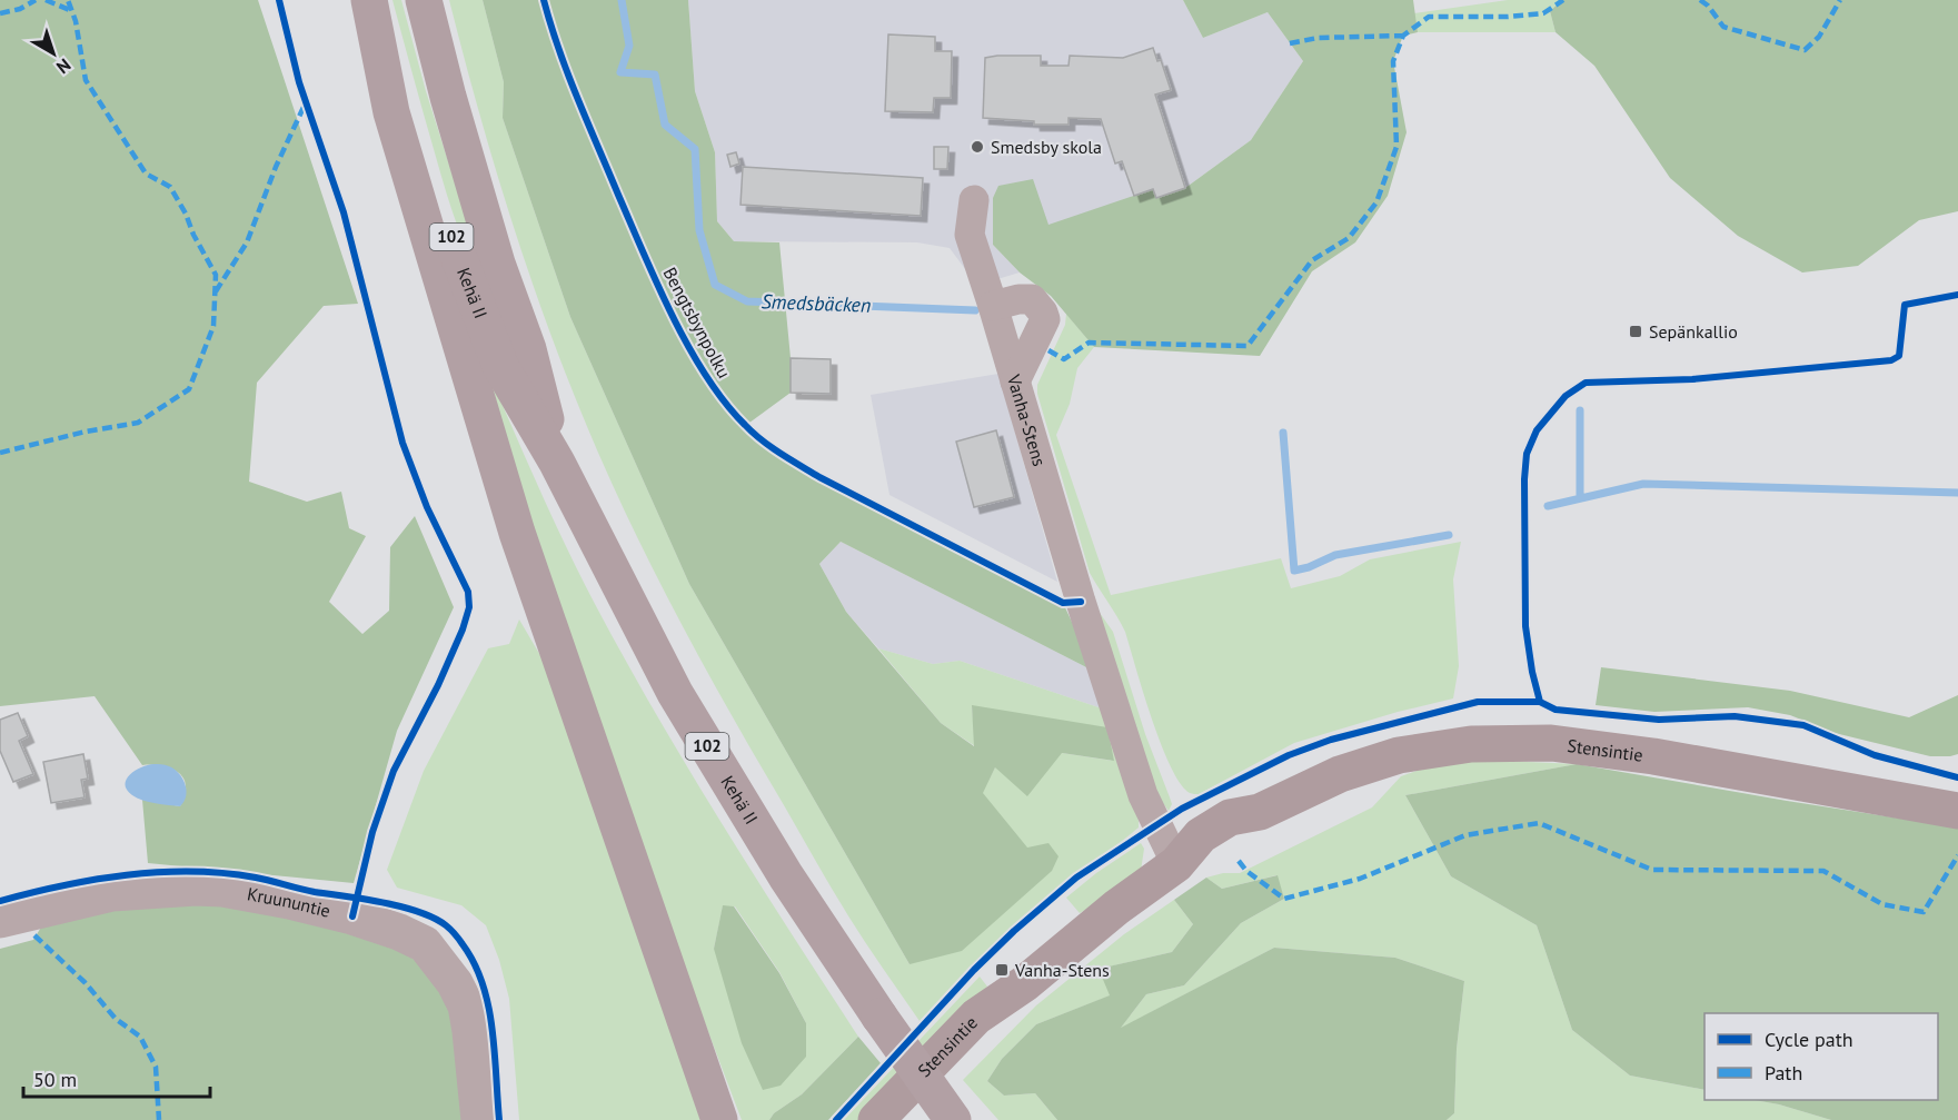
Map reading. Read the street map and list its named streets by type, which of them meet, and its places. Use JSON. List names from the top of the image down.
{
  "streets": {
    "highway": ["102", "Kehä II"],
    "main road": ["Stensintie"],
    "street": ["Vanha-Stens", "Kruununtie"],
    "cycle path": ["Bengtsbynpolku"]
  },
  "crossings": [
    ["Vanha-Stens", "Stensintie"]
  ],
  "water": ["Smedsbäcken"],
  "places": {
    "other": ["Smedsby skola"],
    "transit": ["Sepänkallio", "Vanha-Stens"]
  },
  "legend": ["Cycle path", "Path"],
  "scale_bar": "50 m",
  "north": "bottom right"
}
